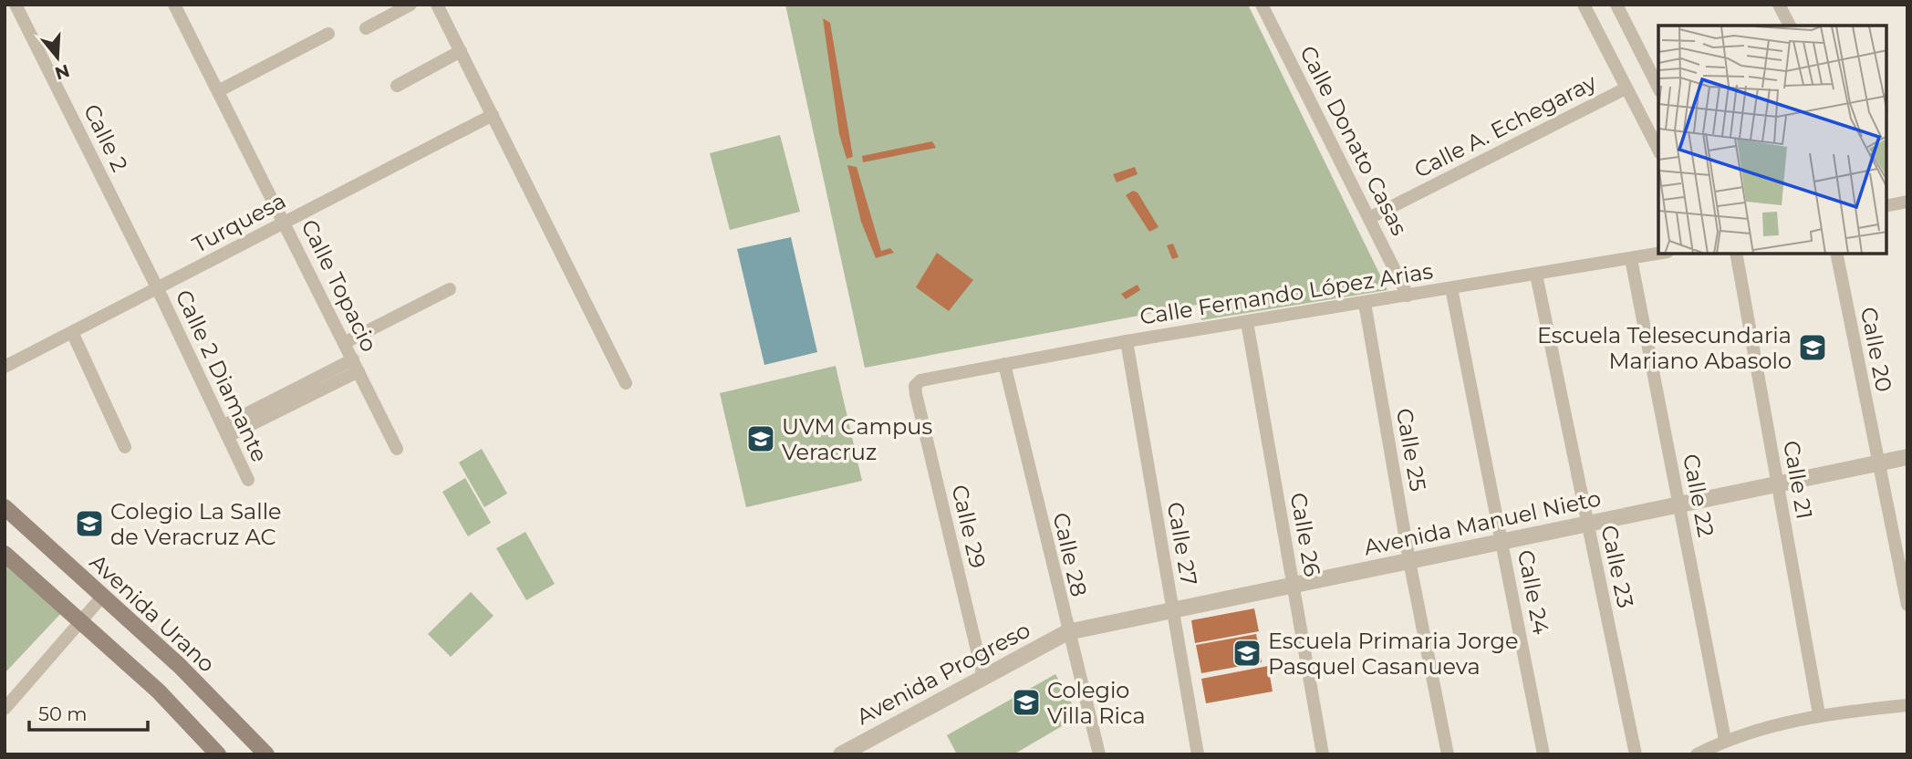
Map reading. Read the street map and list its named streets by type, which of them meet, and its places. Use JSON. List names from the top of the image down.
{
  "streets": {
    "main road": ["Avenida Urano"],
    "street": [
      "Calle A. Echegaray",
      "Calle 2",
      "Calle Donato Casas",
      "Turquesa",
      "Calle Topacio",
      "Calle Fernando López Arias",
      "Calle 20",
      "Calle 2 Diamante",
      "Calle 25",
      "Calle 21",
      "Calle 22",
      "Avenida Manuel Nieto",
      "Calle 29",
      "Calle 26",
      "Calle 27",
      "Calle 28",
      "Calle 23",
      "Calle 24",
      "Avenida Progreso"
    ]
  },
  "crossings": [
    ["Calle A. Echegaray", "Calle Donato Casas"],
    ["Calle 2", "Turquesa"],
    ["Calle 2", "Calle 2 Diamante"],
    ["Calle Donato Casas", "Calle Fernando López Arias"],
    ["Turquesa", "Calle Topacio"],
    ["Turquesa", "Calle 2 Diamante"],
    ["Calle Fernando López Arias", "Calle 25"],
    ["Calle Fernando López Arias", "Calle 22"],
    ["Calle Fernando López Arias", "Calle 29"],
    ["Calle Fernando López Arias", "Calle 26"],
    ["Calle Fernando López Arias", "Calle 27"],
    ["Calle Fernando López Arias", "Calle 28"],
    ["Calle Fernando López Arias", "Calle 23"],
    ["Calle Fernando López Arias", "Calle 24"],
    ["Calle 20", "Avenida Manuel Nieto"],
    ["Calle 25", "Avenida Manuel Nieto"],
    ["Calle 21", "Avenida Manuel Nieto"],
    ["Calle 22", "Avenida Manuel Nieto"],
    ["Avenida Manuel Nieto", "Calle 26"],
    ["Avenida Manuel Nieto", "Calle 27"],
    ["Avenida Manuel Nieto", "Calle 28"],
    ["Avenida Manuel Nieto", "Calle 23"],
    ["Avenida Manuel Nieto", "Calle 24"],
    ["Avenida Manuel Nieto", "Avenida Progreso"],
    ["Calle 29", "Avenida Progreso"],
    ["Calle 28", "Avenida Progreso"]
  ],
  "places": {
    "school or university": [
      "Escuela Telesecundaria Mariano Abasolo",
      "UVM Campus Veracruz",
      "Colegio La Salle de Veracruz AC",
      "Escuela Primaria Jorge Pasquel Casanueva",
      "Colegio Villa Rica"
    ]
  },
  "scale_bar": "50 m",
  "north": "bottom"
}
